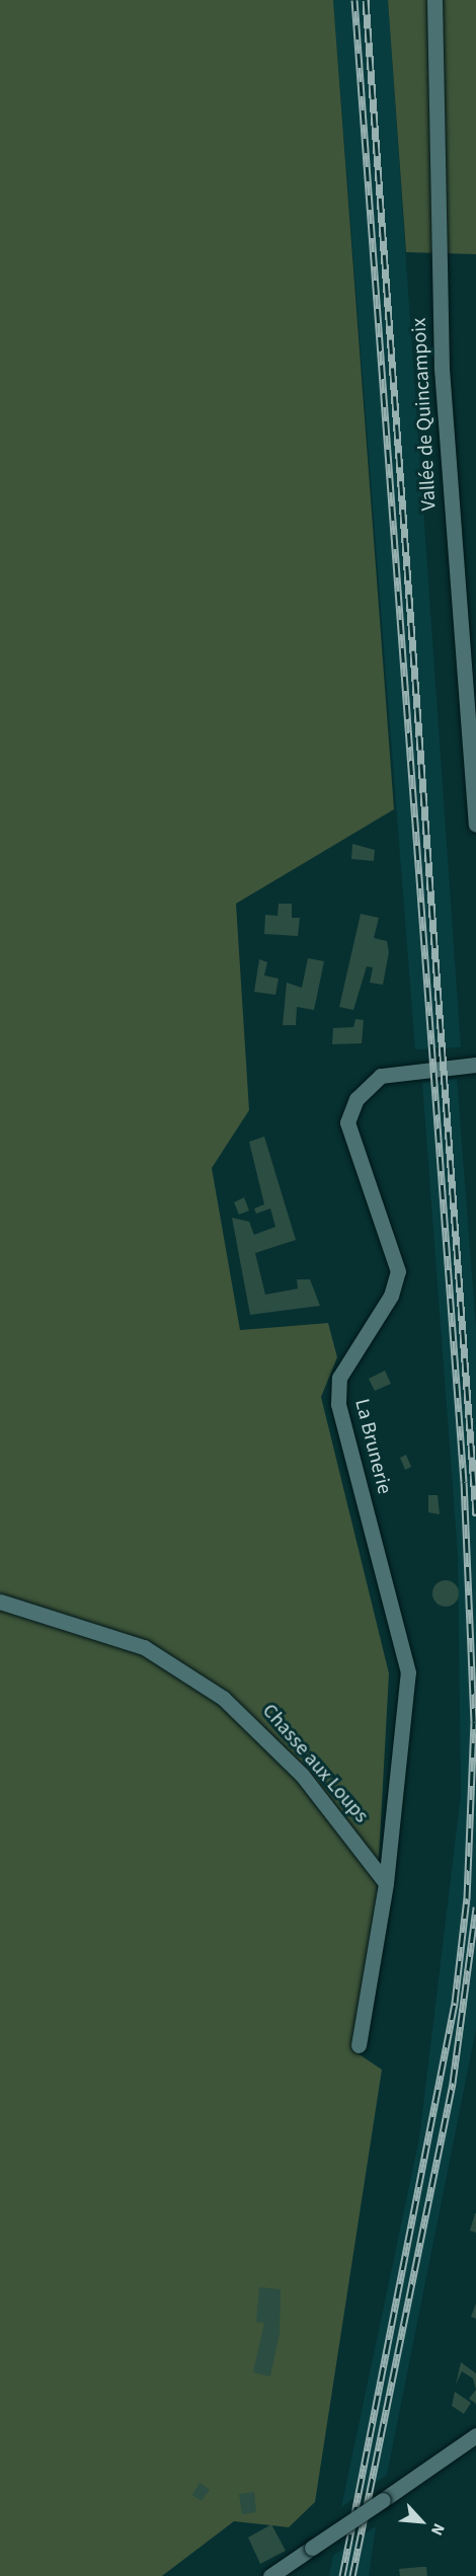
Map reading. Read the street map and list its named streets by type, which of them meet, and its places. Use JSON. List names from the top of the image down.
{
  "streets": {
    "street": ["Vallée de Quincampoix", "La Brunerie", "Chasse aux Loups"]
  },
  "crossings": [
    ["La Brunerie", "Chasse aux Loups"]
  ],
  "north": "bottom right"
}
